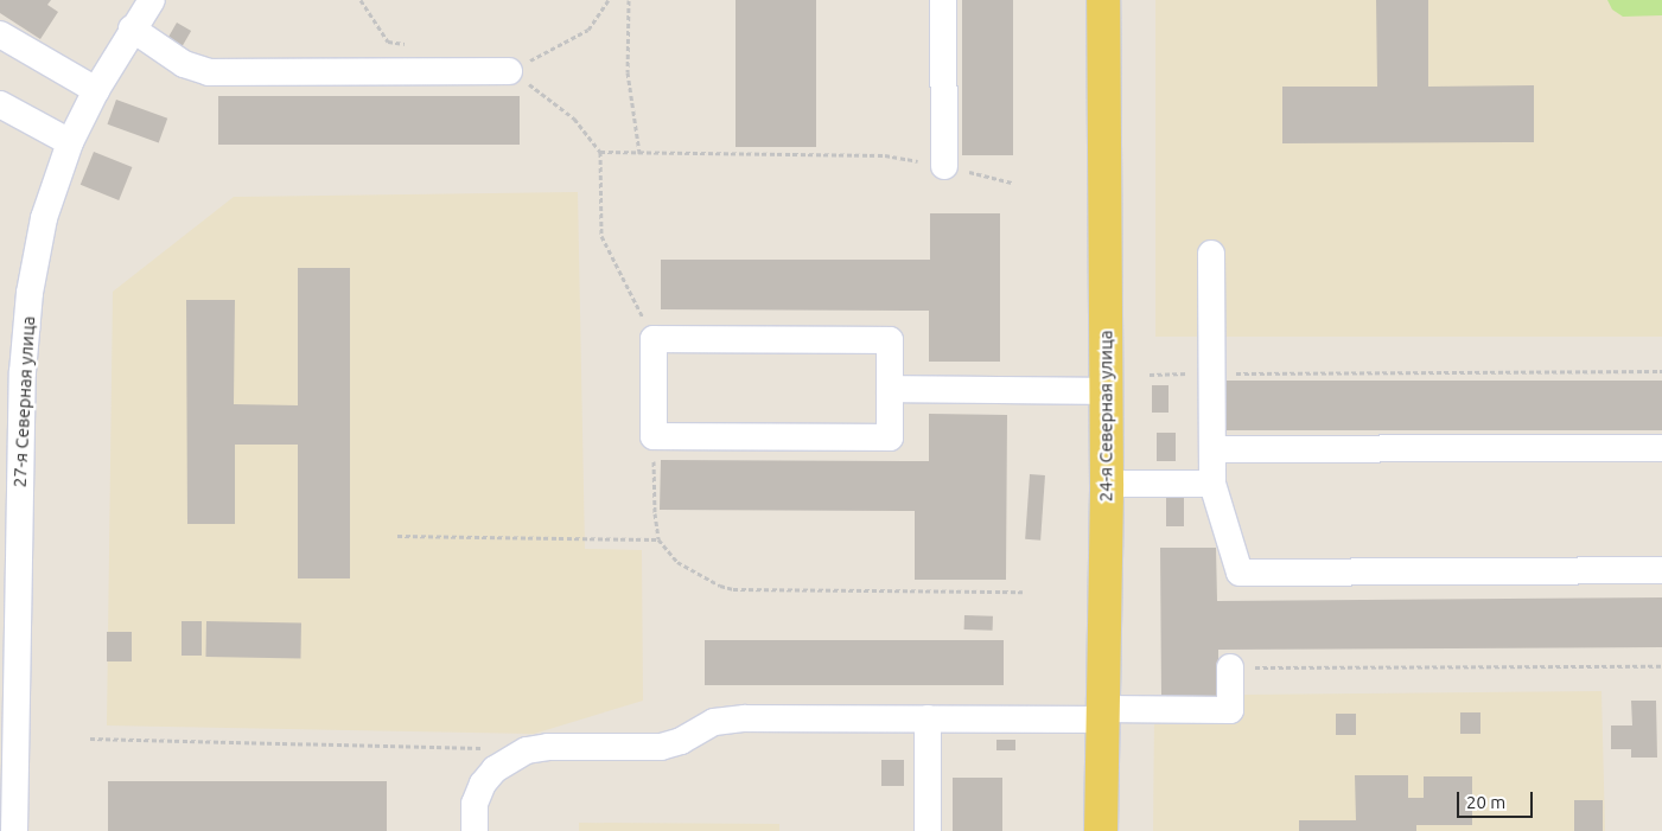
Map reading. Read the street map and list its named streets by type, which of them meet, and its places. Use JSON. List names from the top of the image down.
{
  "streets": {
    "main road": ["24-я Северная улица"],
    "street": ["27-я Северная улица"]
  },
  "scale_bar": "20 m"
}
